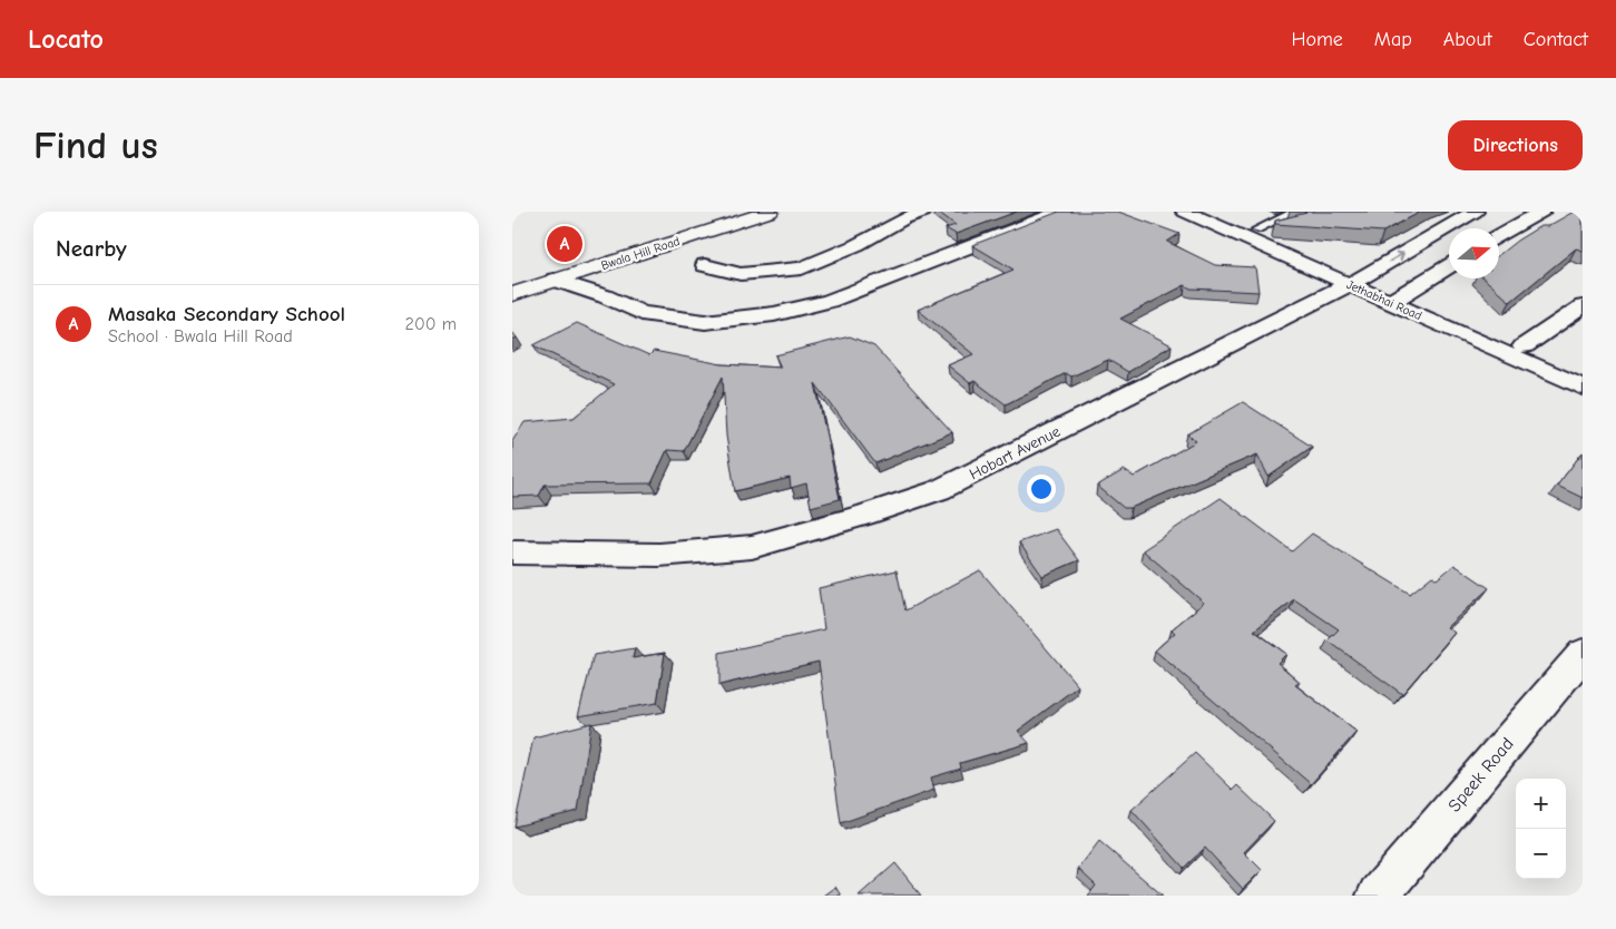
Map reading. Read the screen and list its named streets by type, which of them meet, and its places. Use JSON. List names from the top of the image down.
{
  "streets": {
    "street": [
      "Bwala Hill Road",
      "Jethabhai Road",
      "Hobart Avenue",
      "Speek Road"
    ]
  },
  "crossings": [
    ["Jethabhai Road", "Hobart Avenue"]
  ],
  "north": "right",
  "page": {
    "header": "Locato",
    "nav": [
      "Home",
      "Map",
      "About",
      "Contact"
    ],
    "buttons": "Directions",
    "title": "Find us",
    "heading": "Nearby",
    "pins": "A",
    "list": [
      {
        "mark": "A",
        "name": "Masaka Secondary School",
        "note": "School · Bwala Hill Road",
        "value": "200 m"
      }
    ],
    "map_buttons": ["+", "−"]
  }
}
